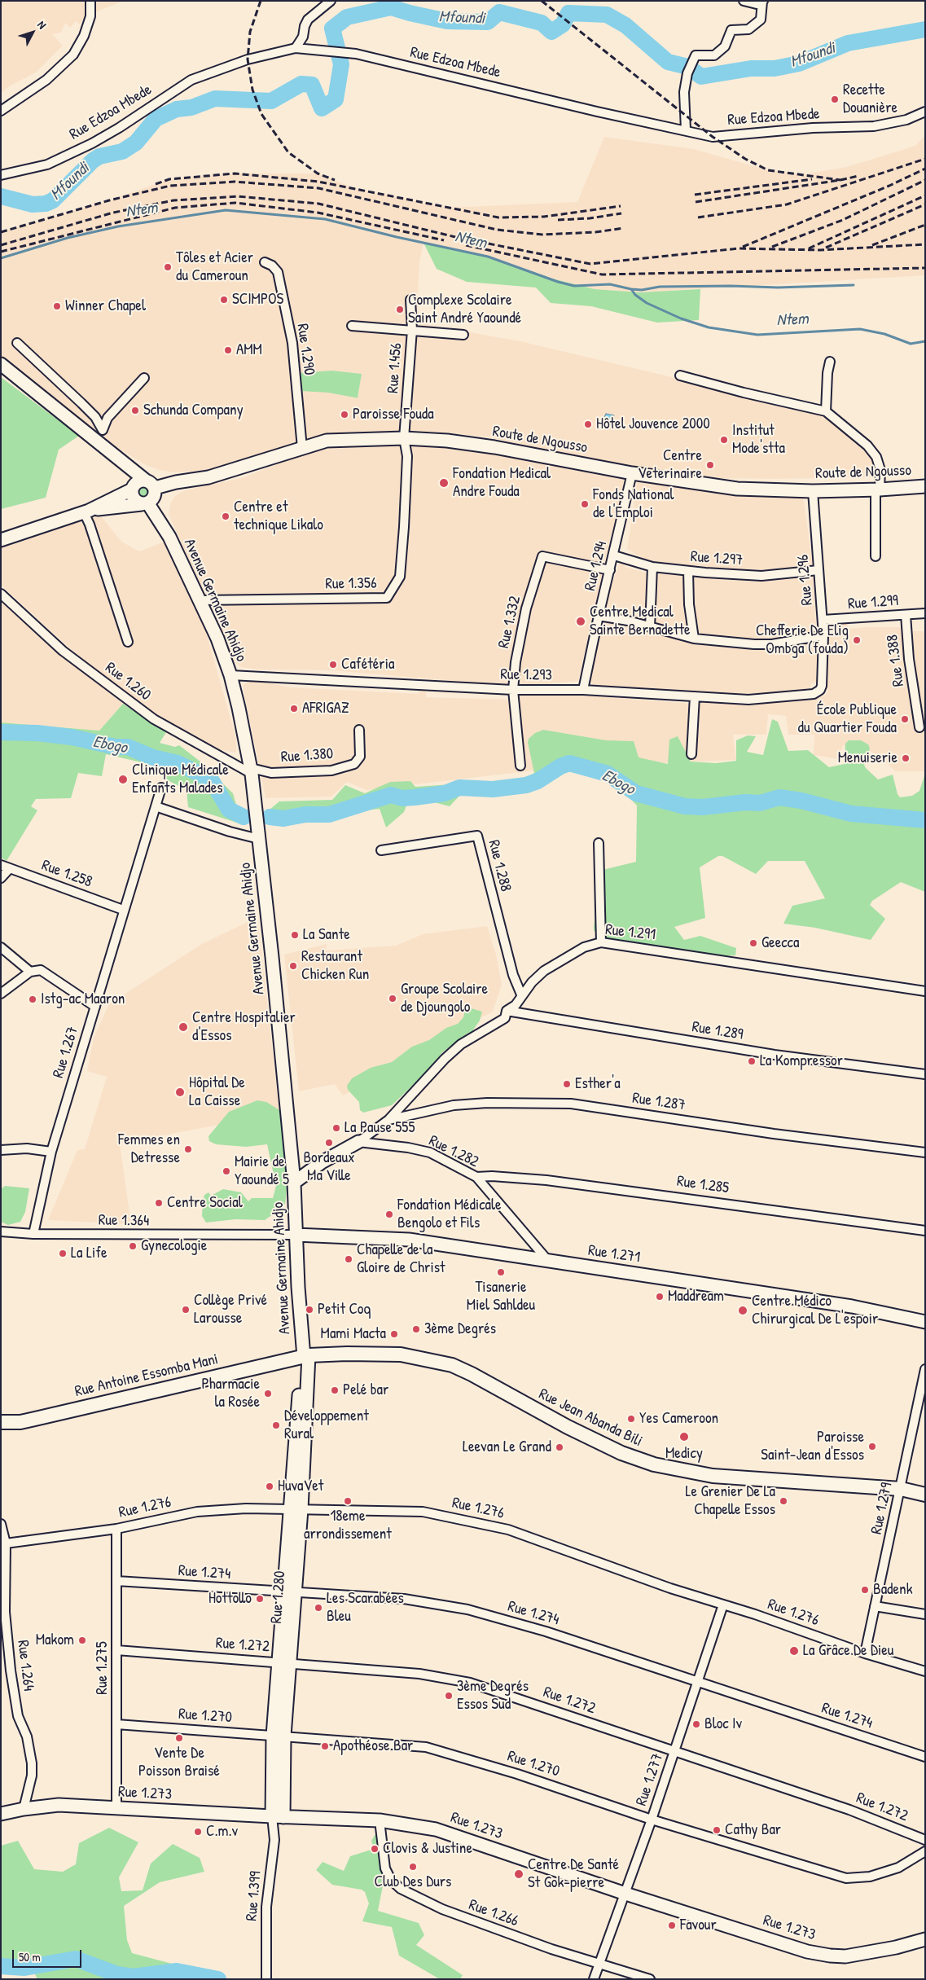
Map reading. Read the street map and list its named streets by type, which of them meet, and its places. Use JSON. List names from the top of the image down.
{
  "streets": {
    "main road": [
      "Route de Ngousso",
      "Avenue Germaine Ahidjo",
      "Rue 1.271",
      "Rue Antoine Essomba Mani",
      "Rue Jean Abanda Bili",
      "Rue 1.280",
      "Rue 1.273"
    ],
    "street": [
      "Rue Edzoa Mbede",
      "Rue 1.290",
      "Rue 1.456",
      "Rue 1.297",
      "Rue 1.294",
      "Rue 1.296",
      "Rue 1.356",
      "Rue 1.299",
      "Rue 1.332",
      "Rue 1.388",
      "Rue 1.293",
      "Rue 1.260",
      "Rue 1.380",
      "Rue 1.288",
      "Rue 1.258",
      "Rue 1.291",
      "Rue 1.289",
      "Rue 1.267",
      "Rue 1.287",
      "Rue 1.282",
      "Rue 1.285",
      "Rue 1.364",
      "Rue 1.276",
      "Rue 1.279",
      "Rue 1.274",
      "Rue 1.272",
      "Rue 1.264",
      "Rue 1.275",
      "Rue 1.270",
      "Rue 1.277",
      "Rue 1.399",
      "Rue 1.266"
    ]
  },
  "crossings": [
    ["Rue 1.290", "Route de Ngousso"],
    ["Rue 1.456", "Route de Ngousso"],
    ["Rue 1.456", "Rue 1.356"],
    ["Route de Ngousso", "Rue 1.294"],
    ["Route de Ngousso", "Rue 1.296"],
    ["Route de Ngousso", "Rue 1.356"],
    ["Route de Ngousso", "Avenue Germaine Ahidjo"],
    ["Rue 1.297", "Rue 1.294"],
    ["Rue 1.297", "Rue 1.296"],
    ["Rue 1.294", "Rue 1.332"],
    ["Rue 1.294", "Rue 1.293"],
    ["Rue 1.296", "Rue 1.299"],
    ["Rue 1.296", "Rue 1.293"],
    ["Rue 1.356", "Avenue Germaine Ahidjo"],
    ["Avenue Germaine Ahidjo", "Rue 1.293"],
    ["Avenue Germaine Ahidjo", "Rue 1.260"],
    ["Avenue Germaine Ahidjo", "Rue 1.380"],
    ["Avenue Germaine Ahidjo", "Rue 1.364"],
    ["Avenue Germaine Ahidjo", "Rue 1.271"],
    ["Avenue Germaine Ahidjo", "Rue Antoine Essomba Mani"],
    ["Avenue Germaine Ahidjo", "Rue Jean Abanda Bili"],
    ["Avenue Germaine Ahidjo", "Rue 1.280"],
    ["Rue 1.299", "Rue 1.388"],
    ["Rue 1.332", "Rue 1.293"],
    ["Rue 1.260", "Rue 1.380"],
    ["Rue 1.288", "Rue 1.291"],
    ["Rue 1.258", "Rue 1.267"],
    ["Rue 1.291", "Rue 1.289"],
    ["Rue 1.291", "Rue 1.287"],
    ["Rue 1.291", "Rue 1.282"],
    ["Rue 1.267", "Rue 1.364"],
    ["Rue 1.282", "Rue 1.285"],
    ["Rue 1.282", "Rue 1.271"],
    ["Rue 1.364", "Rue 1.271"],
    ["Rue Antoine Essomba Mani", "Rue Jean Abanda Bili"],
    ["Rue Antoine Essomba Mani", "Rue 1.280"],
    ["Rue Jean Abanda Bili", "Rue 1.279"],
    ["Rue Jean Abanda Bili", "Rue 1.280"],
    ["Rue 1.276", "Rue 1.279"],
    ["Rue 1.276", "Rue 1.280"],
    ["Rue 1.276", "Rue 1.264"],
    ["Rue 1.276", "Rue 1.275"],
    ["Rue 1.276", "Rue 1.277"],
    ["Rue 1.274", "Rue 1.280"],
    ["Rue 1.274", "Rue 1.275"],
    ["Rue 1.274", "Rue 1.277"],
    ["Rue 1.280", "Rue 1.272"],
    ["Rue 1.280", "Rue 1.270"],
    ["Rue 1.280", "Rue 1.273"],
    ["Rue 1.280", "Rue 1.399"],
    ["Rue 1.272", "Rue 1.275"],
    ["Rue 1.272", "Rue 1.277"],
    ["Rue 1.264", "Rue 1.273"],
    ["Rue 1.275", "Rue 1.270"],
    ["Rue 1.275", "Rue 1.273"],
    ["Rue 1.270", "Rue 1.277"],
    ["Rue 1.277", "Rue 1.273"],
    ["Rue 1.277", "Rue 1.266"],
    ["Rue 1.273", "Rue 1.266"]
  ],
  "water": ["Mfoundi", "Ntem", "Ebogo"],
  "places": [
    "Recette Douanière",
    "Tôles et Acier du Cameroun",
    "SCIMPOS",
    "Winner Chapel",
    "Complexe Scolaire Saint André Yaoundé",
    "AMM",
    "Schunda Company",
    "Paroisse Fouda",
    "Hôtel Jouvence 2000",
    "Institut Mode'stta",
    "Centre Veterinaire",
    "Fondation Medical Andre Fouda",
    "Fonds National de l'Emploi",
    "Centre et technique Likalo",
    "Centre Medical Sainte Bernadette",
    "Chefferie De Elig Ombga (fouda)",
    "Cafétéria",
    "AFRIGAZ",
    "École Publique du Quartier Fouda",
    "Menuiserie",
    "Clinique Médicale Enfants Malades",
    "La Sante",
    "Geecca",
    "Restaurant Chicken Run",
    "Groupe Scolaire de Djoungolo",
    "Istg-ac Maaron",
    "Centre Hospitalier d'Essos",
    "La Kompressor",
    "Esther'a",
    "Hôpital De La Caisse",
    "La Pause 555",
    "Bordeaux Ma Ville",
    "Femmes en Detresse",
    "Mairie de Yaoundé 5",
    "Centre Social",
    "Fondation Médicale Bengolo et Fils",
    "Gynecologie",
    "La Life",
    "Chapelle de la Gloire de Christ",
    "Tisanerie Miel Sahldeu",
    "Maddream",
    "Collège Privé Larousse",
    "Petit Coq",
    "Centre Médico Chirurgical De L'espoir",
    "3ème Degrés",
    "Mami Macta",
    "Pelé bar",
    "Pharmacie la Rosée",
    "Yes Cameroon",
    "Développement Rural",
    "Medicy",
    "Paroisse Saint-Jean d'Essos",
    "Leevan Le Grand",
    "HuvaVet",
    "18eme arrondissement",
    "Le Grenier De La Chapelle Essos",
    "Badenk",
    "Hottollo",
    "Les Scarabées Bleu",
    "Makom",
    "La Grâce De Dieu",
    "3ème Degrés Essos Sud",
    "Bloc Iv",
    "Vente De Poisson Braisé",
    "Apothéose Bar",
    "Cathy Bar",
    "C.m.v",
    "Clovis & Justine",
    "Club Des Durs",
    "Centre De Santé St Gok-pierre",
    "Favour"
  ],
  "scale_bar": "50 m",
  "north": "top right"
}
